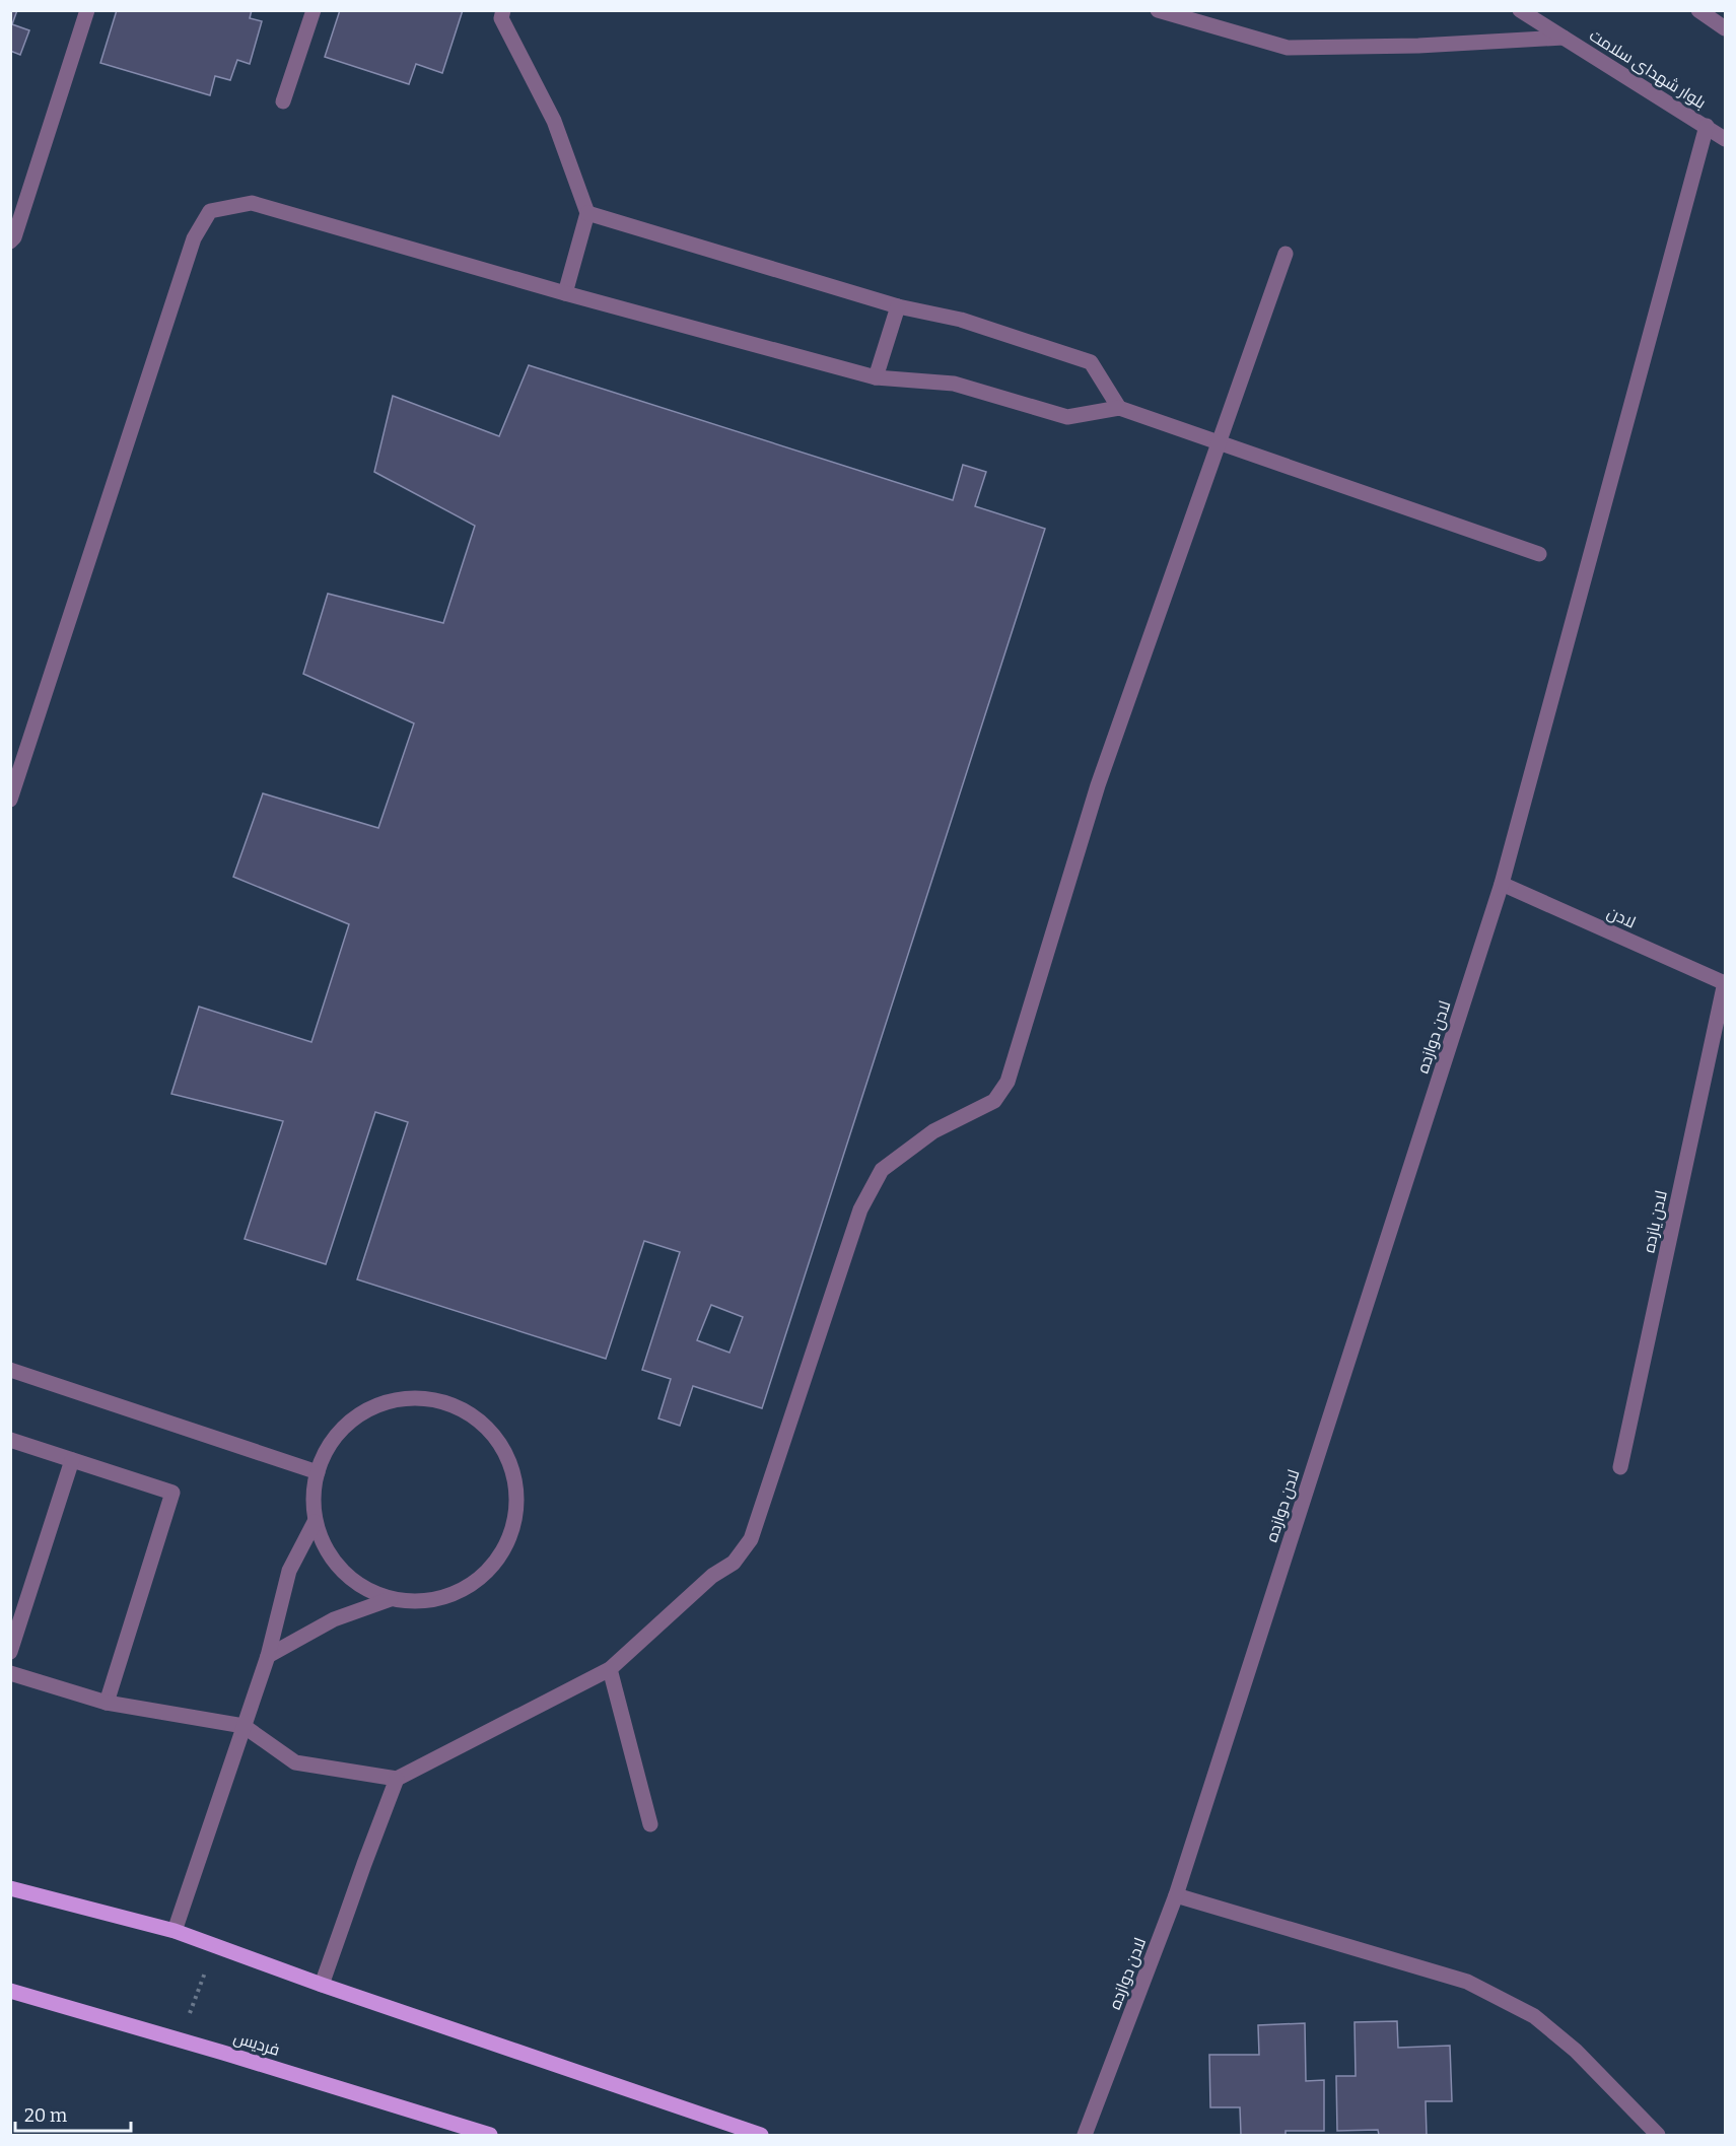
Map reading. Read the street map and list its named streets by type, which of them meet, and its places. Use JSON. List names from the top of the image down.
{
  "streets": {
    "main road": ["فردیس"],
    "street": [
      "بلوار شهدای سلامت",
      "لادن",
      "لادن دوازده",
      "لادن یازده"
    ]
  },
  "crossings": [
    ["بلوار شهدای سلامت", "لادن دوازده"],
    ["لادن", "لادن دوازده"],
    ["لادن", "لادن یازده"]
  ],
  "scale_bar": "20 m"
}
